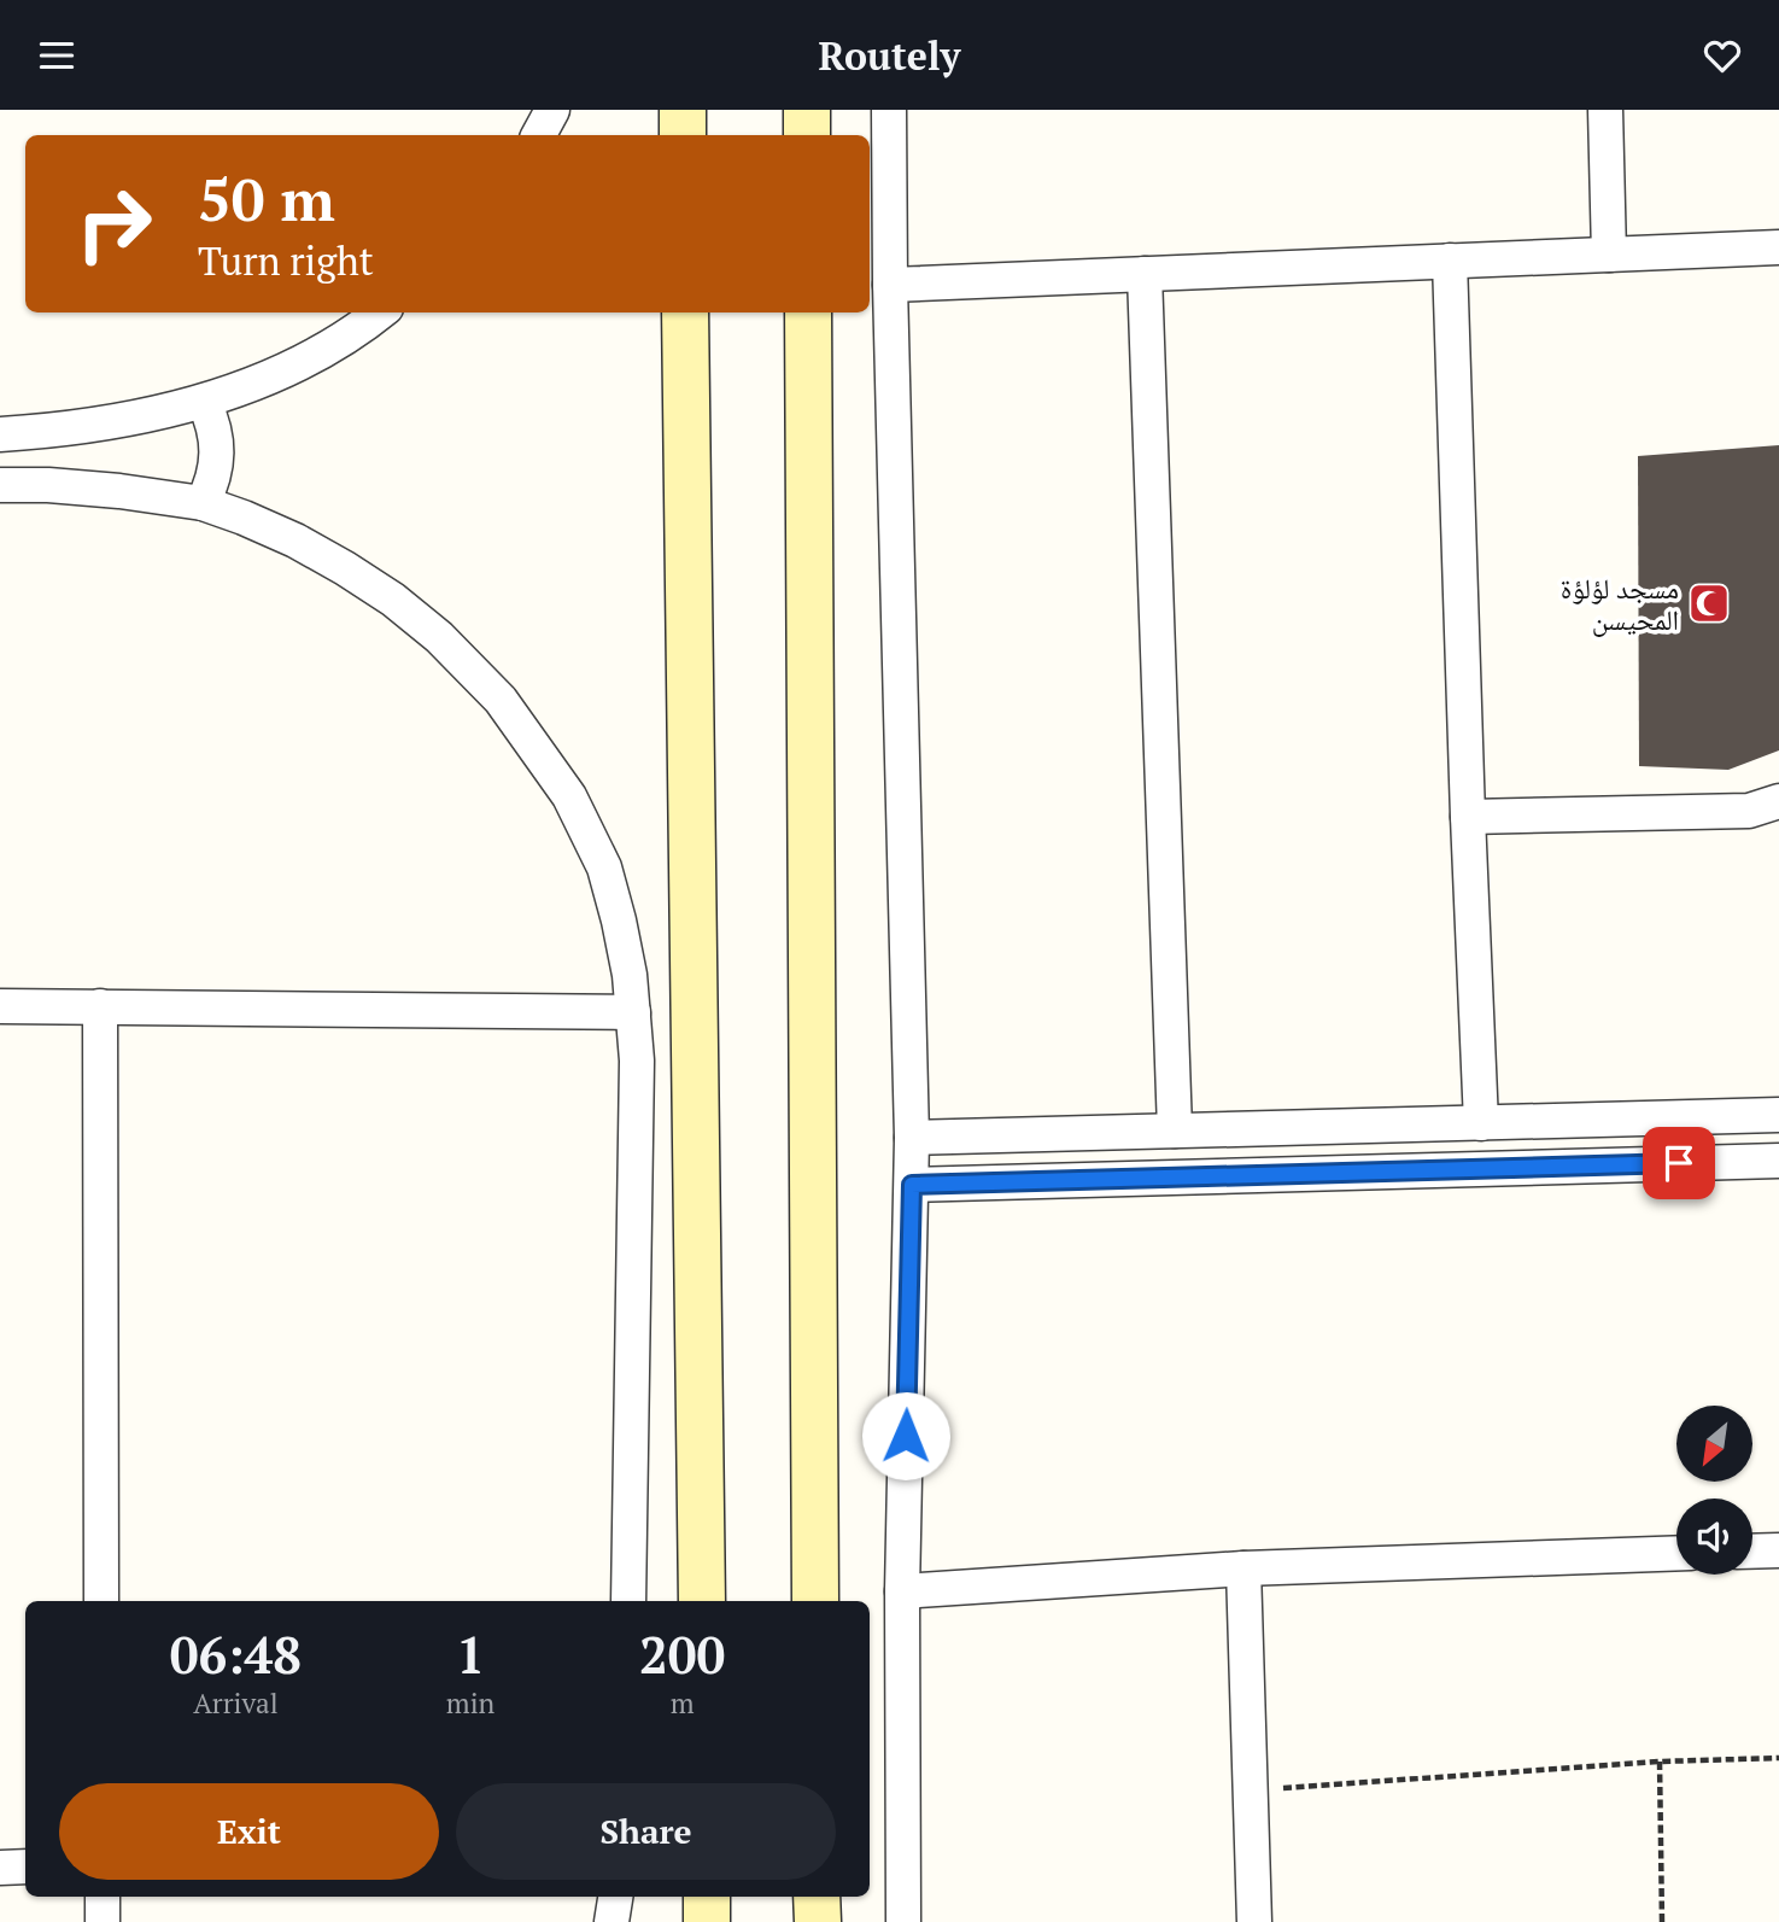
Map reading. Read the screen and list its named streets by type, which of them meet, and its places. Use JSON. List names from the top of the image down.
{
  "places": {
    "mosque": ["مسجد لؤلؤة المحيسن"]
  },
  "north": "bottom left",
  "page": {
    "header": "Routely",
    "turn": ["50 m", "Turn right"],
    "eta": [
      "06:48",
      "Arrival",
      "1",
      "min",
      "200",
      "m"
    ],
    "buttons": ["Exit", "Share"]
  }
}
